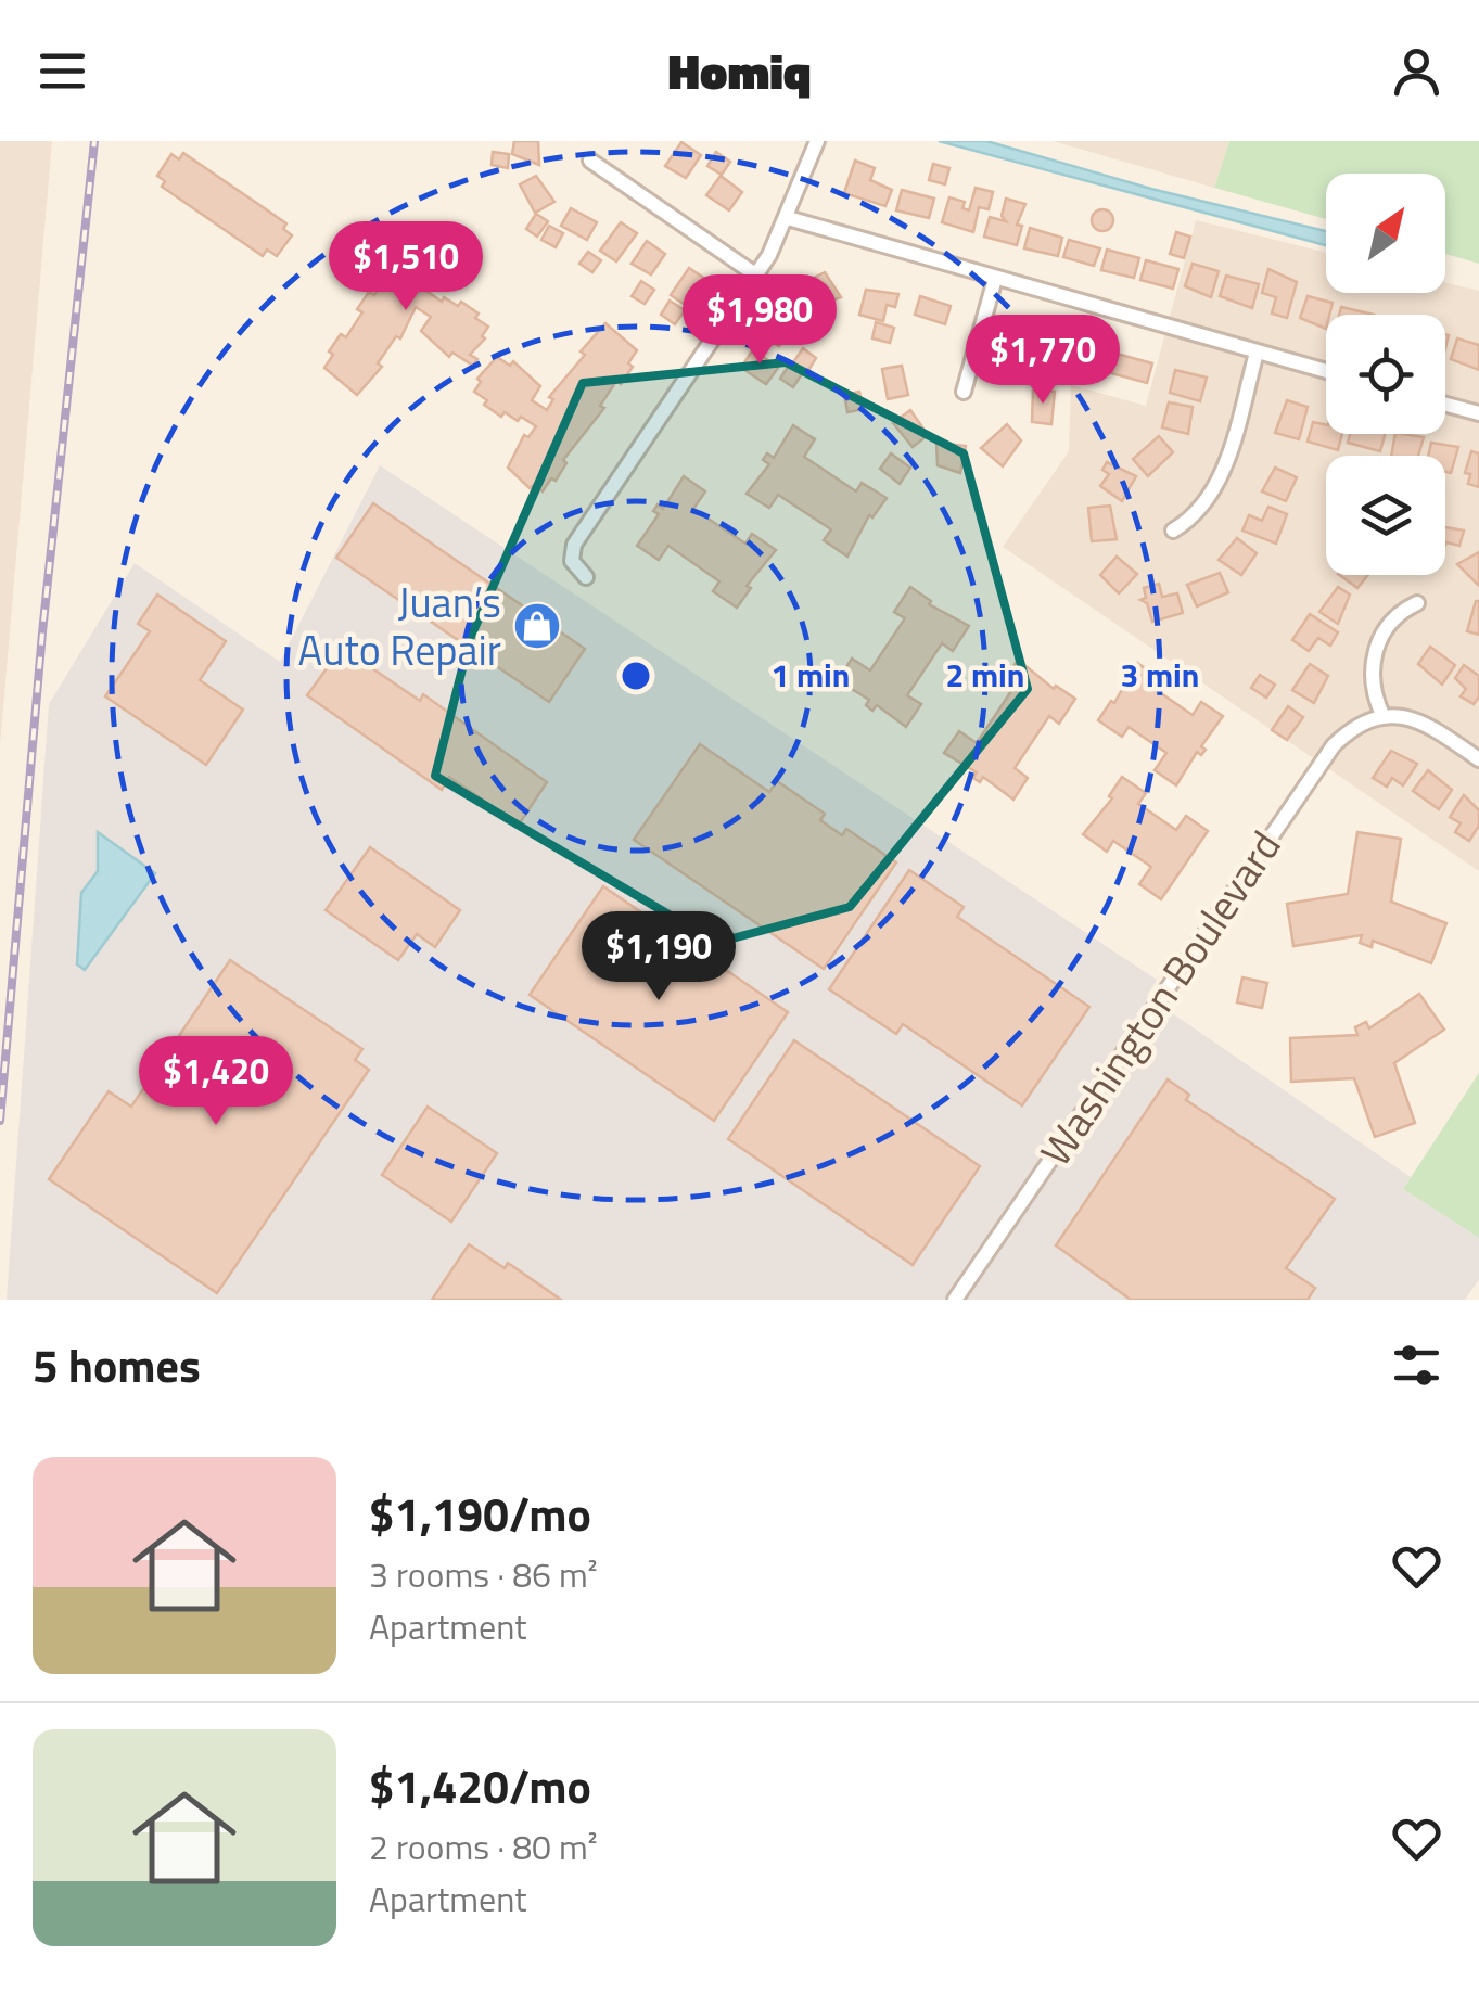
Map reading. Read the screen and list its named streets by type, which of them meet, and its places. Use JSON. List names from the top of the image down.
{
  "streets": {
    "street": ["Washington Boulevard"]
  },
  "places": {
    "shop": ["Juan’s Auto Repair"]
  },
  "north": "top right",
  "page": {
    "header": "Homiq",
    "price": [
      "$1,510",
      "$1,980",
      "$1,770",
      "$1,190",
      "$1,420"
    ],
    "heading": "5 homes",
    "list": [
      {
        "name": "$1,190/mo",
        "note": "3 rooms · 86 m² · Apartment"
      },
      {
        "name": "$1,420/mo",
        "note": "2 rooms · 80 m² · Apartment"
      }
    ]
  },
  "rings": ["1 min", "2 min", "3 min"]
}
